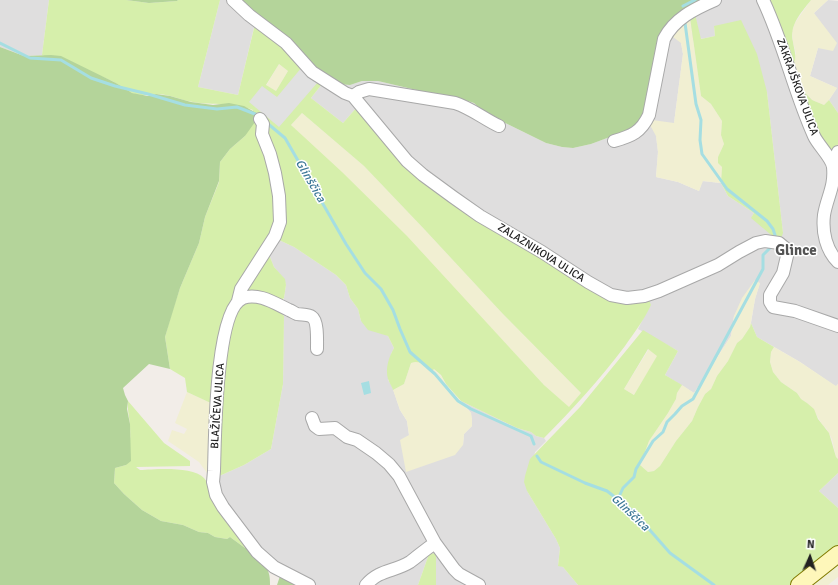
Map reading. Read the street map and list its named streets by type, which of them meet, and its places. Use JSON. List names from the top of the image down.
{
  "streets": {
    "street": ["ZAKRAJŠKOVA ULICA", "ZALAZNIKOVA ULICA", "BLAŽIČEVA ULICA"]
  },
  "districts": ["Glince"],
  "water": ["Glinščica"],
  "north": "top"
}
